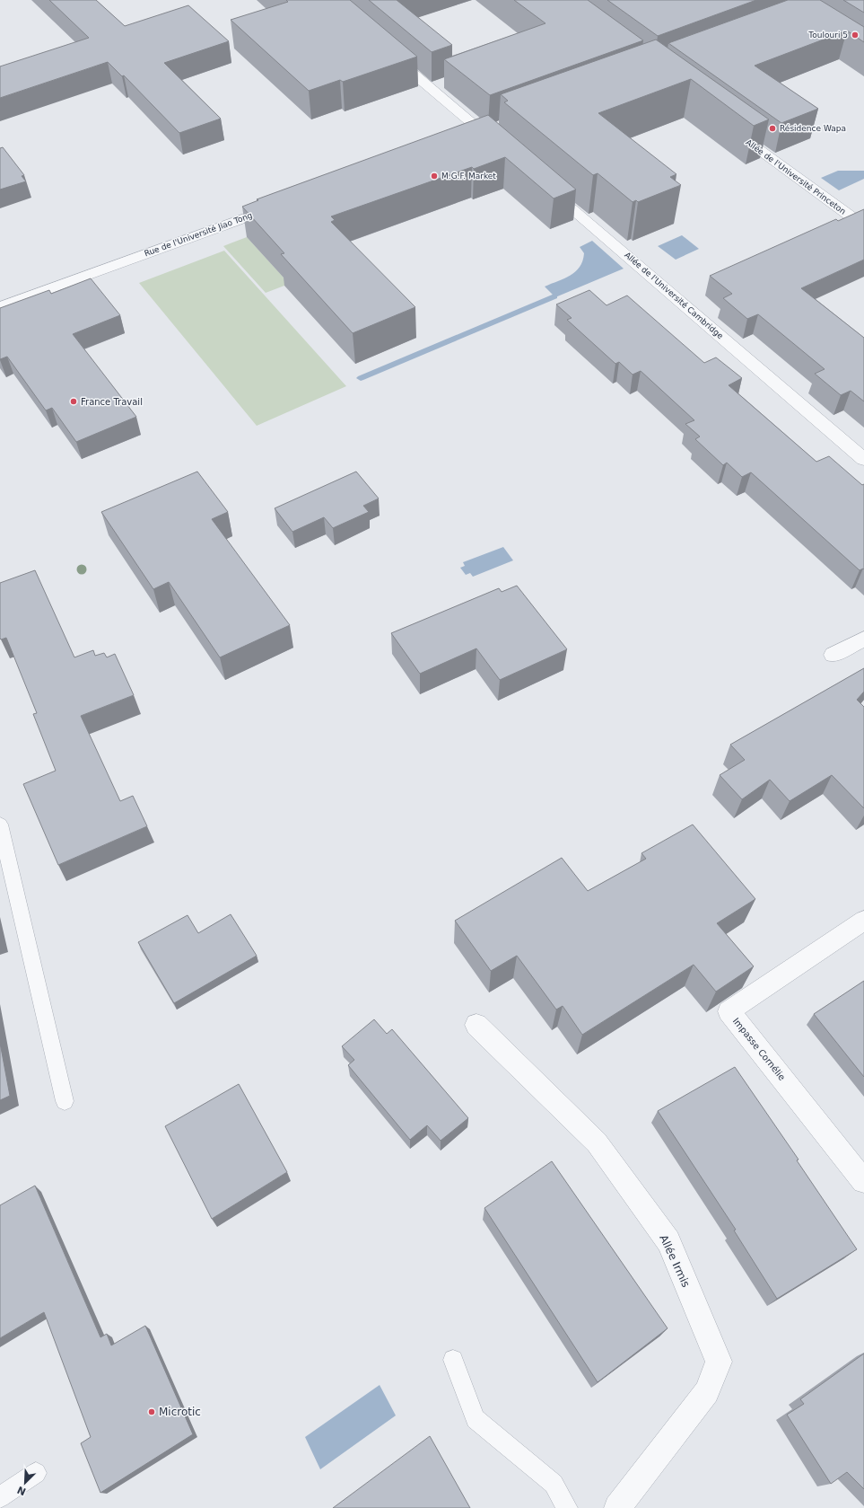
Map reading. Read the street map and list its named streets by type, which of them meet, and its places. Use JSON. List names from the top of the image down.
{
  "streets": {
    "street": [
      "Allée de l'Université Princeton",
      "Rue de l'Université Jiao Tong",
      "Allée de l'Université Cambridge",
      "Impasse Cornélie",
      "Allée Irmis"
    ]
  },
  "places": [
    "Toulouri 5",
    "Résidence Wapa",
    "M.G.F. Market",
    "France Travail",
    "Microtic"
  ],
  "north": "bottom left"
}
